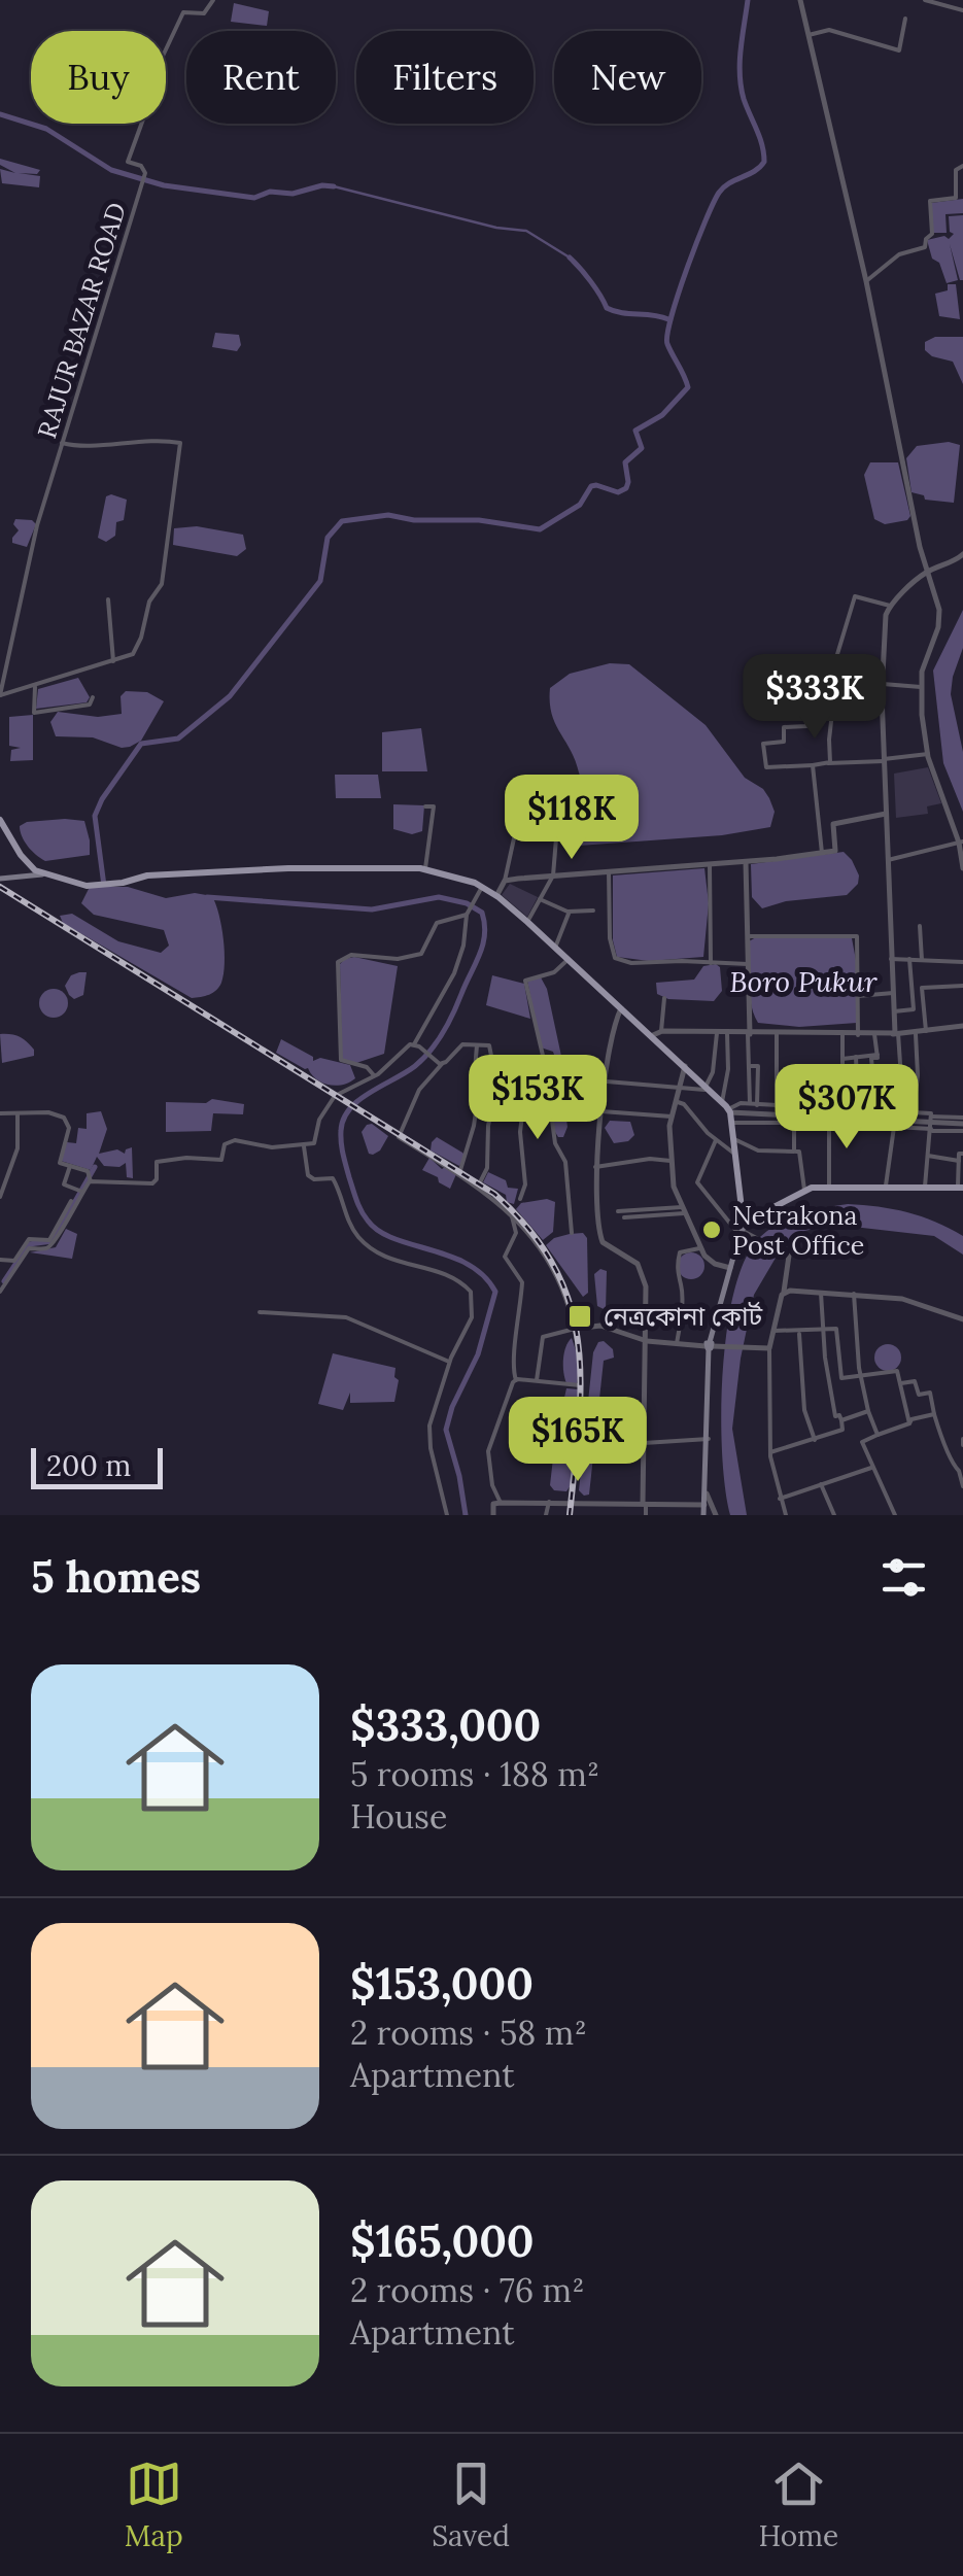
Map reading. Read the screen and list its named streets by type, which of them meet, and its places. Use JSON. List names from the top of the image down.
{
  "streets": {
    "street": ["RAJUR BAZAR ROAD"]
  },
  "water": ["Boro Pukur"],
  "places": {
    "other": ["Netrakona Post Office"],
    "transit": ["নেত্রকোনা কোর্ট"]
  },
  "scale_bar": "200 m",
  "page": {
    "chip": [
      "Buy",
      "Rent",
      "Filters",
      "New"
    ],
    "price": [
      "$333K",
      "$118K",
      "$153K",
      "$307K",
      "$165K"
    ],
    "scale": "200 m",
    "heading": "5 homes",
    "list": [
      {
        "name": "$333,000",
        "note": "5 rooms · 188 m² · House"
      },
      {
        "name": "$153,000",
        "note": "2 rooms · 58 m² · Apartment"
      },
      {
        "name": "$165,000",
        "note": "2 rooms · 76 m² · Apartment"
      }
    ],
    "tabs": ["Map", "Saved", "Home"]
  }
}
